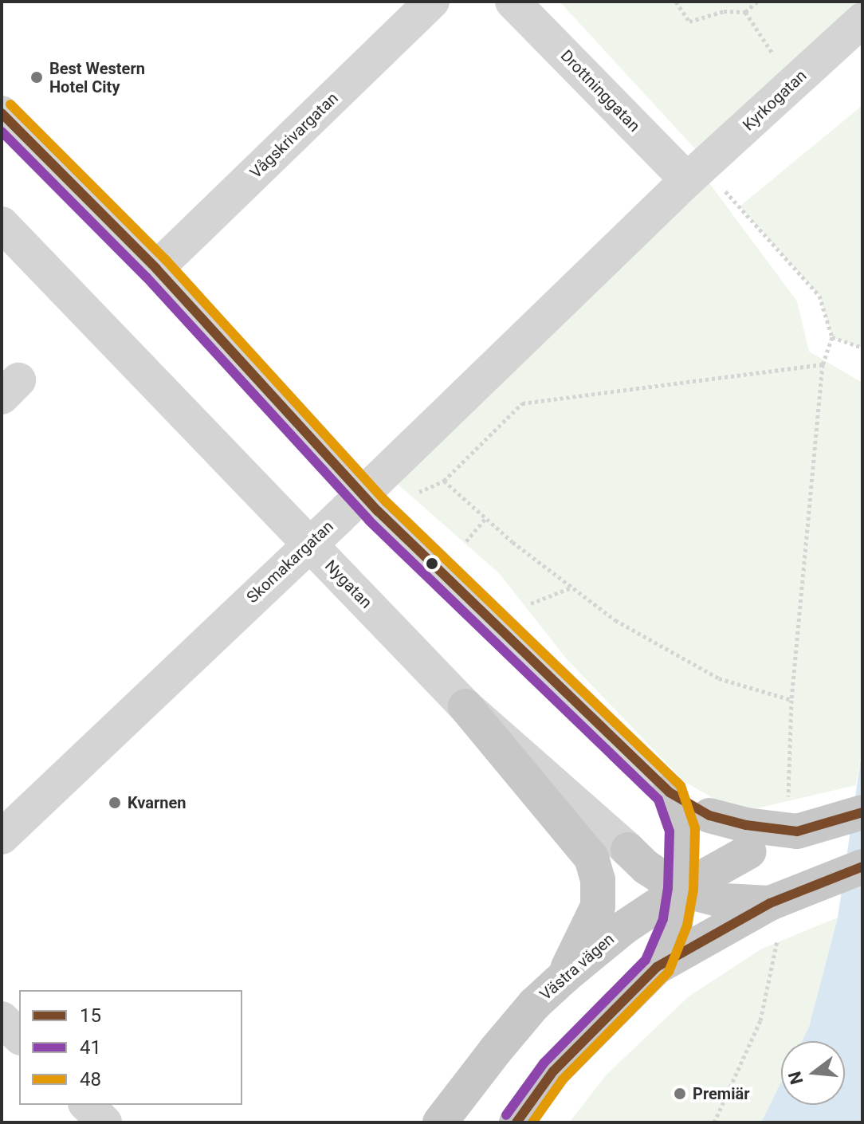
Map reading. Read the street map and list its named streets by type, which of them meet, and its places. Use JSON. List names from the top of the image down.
{
  "streets": {
    "main road": ["Västra vägen"],
    "street": [
      "Drottninggatan",
      "Kyrkogatan",
      "Vågskrivargatan",
      "Skomakargatan",
      "Nygatan"
    ]
  },
  "crossings": [
    ["Drottninggatan", "Kyrkogatan"],
    ["Drottninggatan", "Skomakargatan"],
    ["Kyrkogatan", "Skomakargatan"],
    ["Skomakargatan", "Nygatan"]
  ],
  "places": ["Best Western Hotel City", "Kvarnen", "Premiär"],
  "lines": ["transit line 48", "transit line 15", "transit line 41"],
  "legend": ["15", "41", "48"],
  "north": "left"
}
